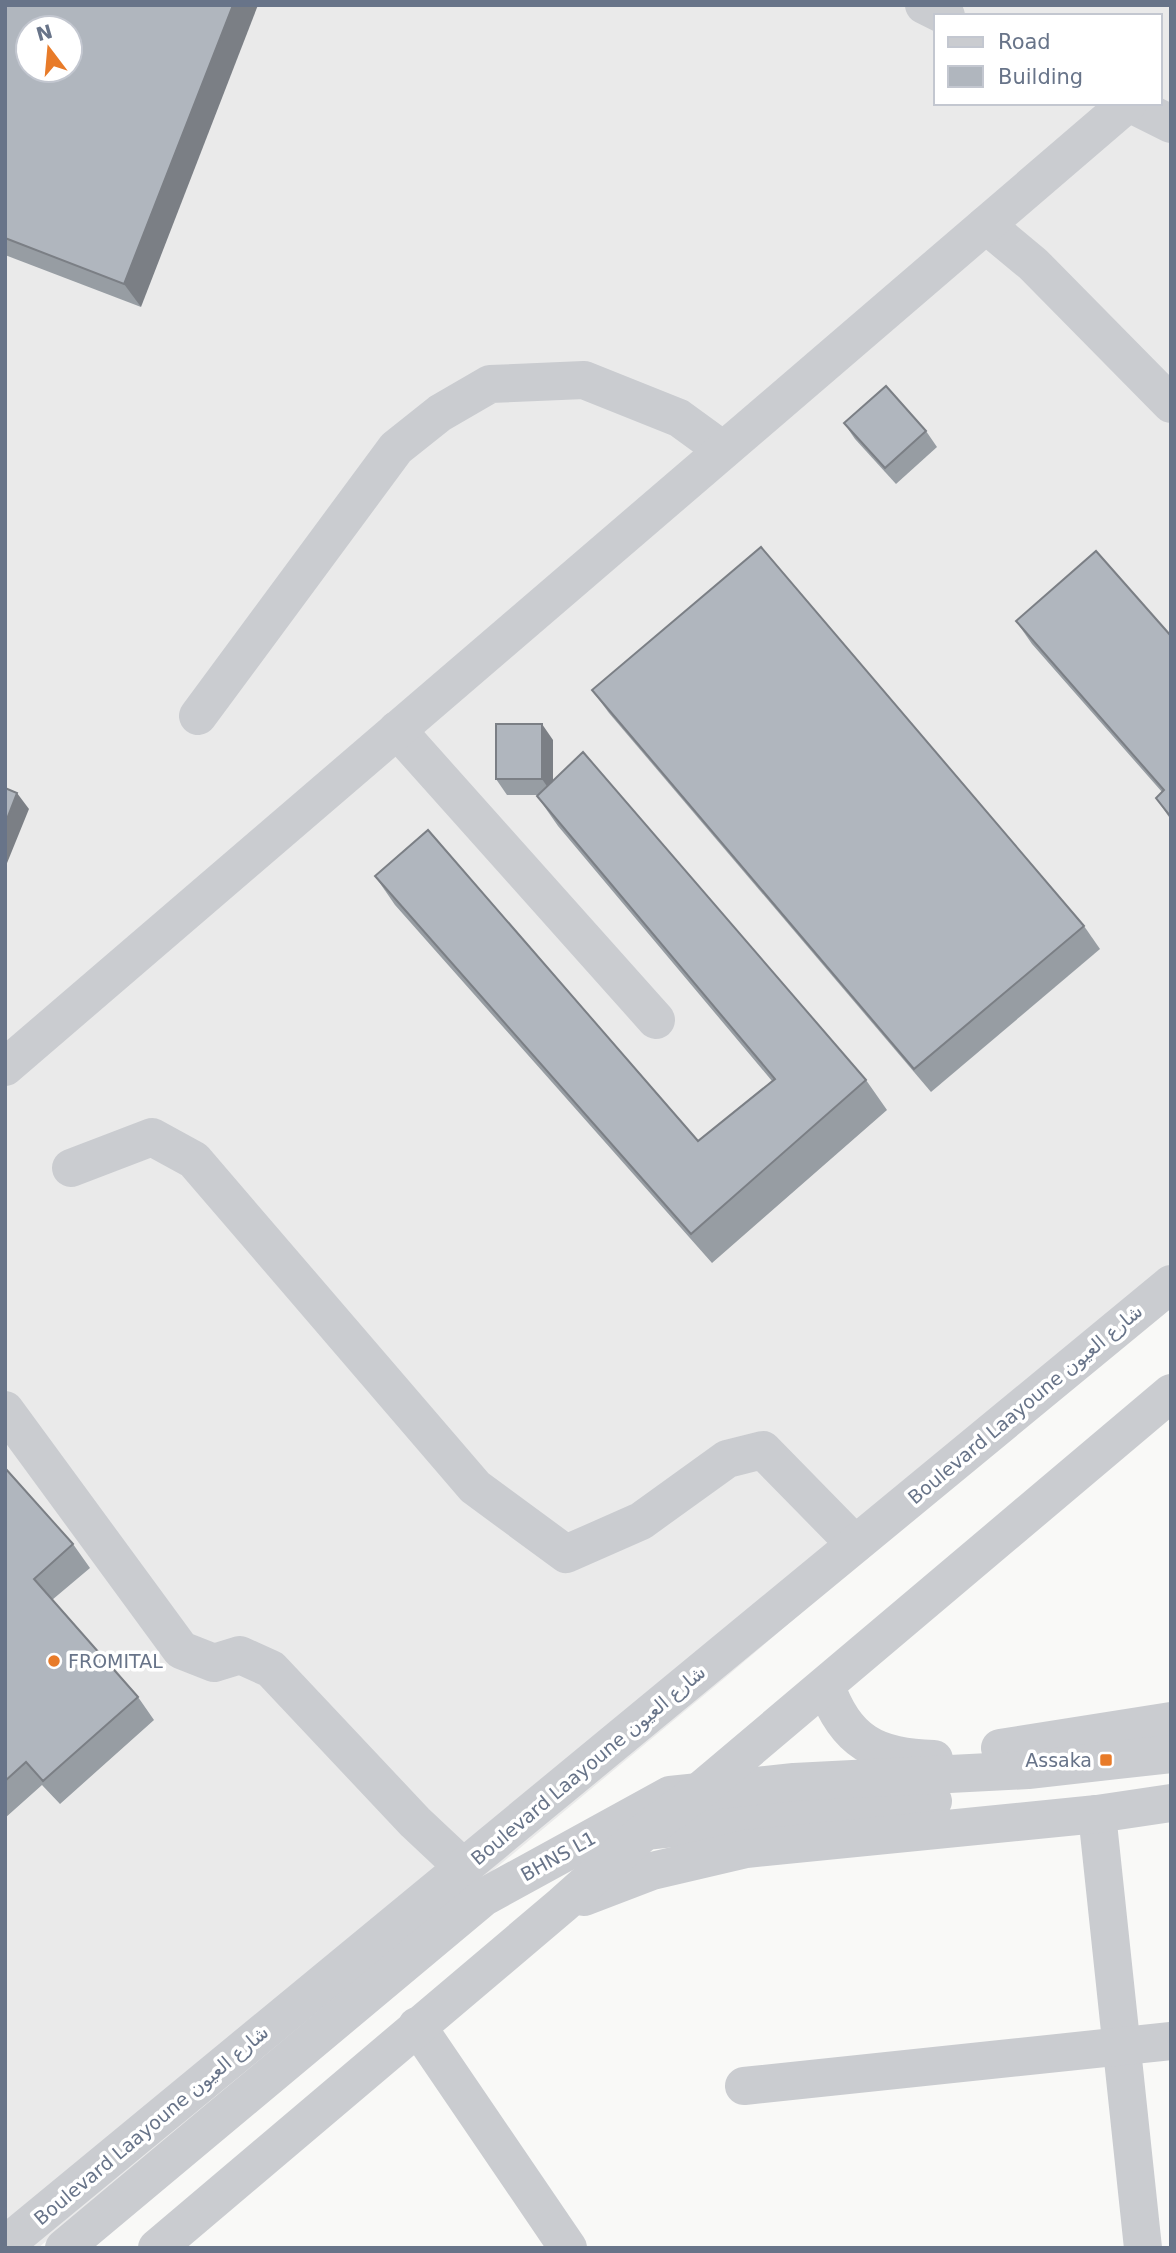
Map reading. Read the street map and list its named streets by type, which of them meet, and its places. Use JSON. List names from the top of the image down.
{
  "streets": {
    "street": ["Boulevard Laayoune شارع العيون", "BHNS L1"]
  },
  "places": {
    "other": ["FROMITAL"],
    "transit": ["Assaka"]
  },
  "legend": ["Road", "Building"],
  "north": "top"
}
